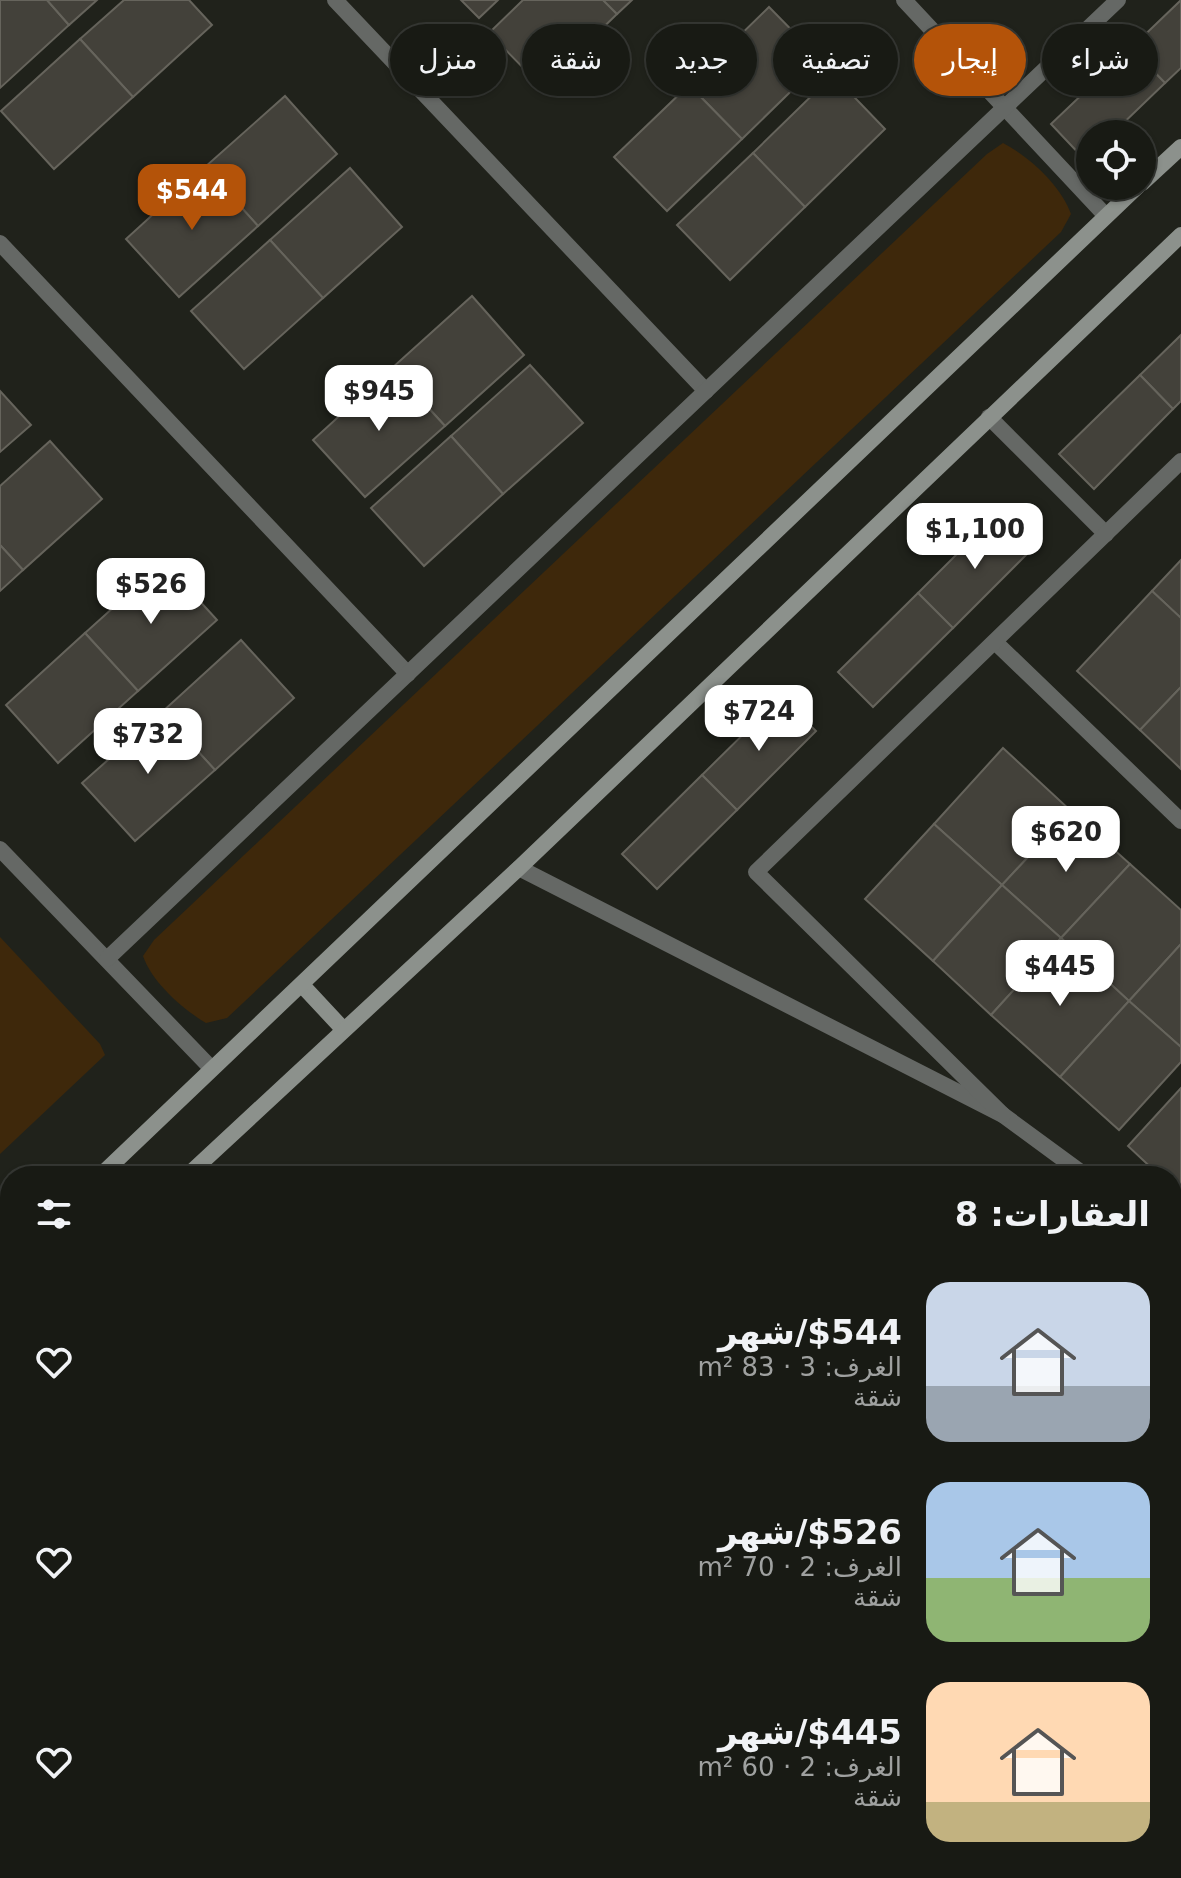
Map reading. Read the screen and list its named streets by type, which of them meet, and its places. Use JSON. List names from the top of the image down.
{
  "page": {
    "chip": [
      "شراء",
      "إيجار",
      "تصفية",
      "جديد",
      "شقة",
      "منزل"
    ],
    "price": [
      "$544",
      "$945",
      "$1,100",
      "$526",
      "$724",
      "$732",
      "$620",
      "$445"
    ],
    "heading": "العقارات: 8",
    "list": [
      {
        "name": "$544/شهر",
        "note": "الغرف: 3 · 83 m² · شقة"
      },
      {
        "name": "$526/شهر",
        "note": "الغرف: 2 · 70 m² · شقة"
      },
      {
        "name": "$445/شهر",
        "note": "الغرف: 2 · 60 m² · شقة"
      }
    ]
  }
}
